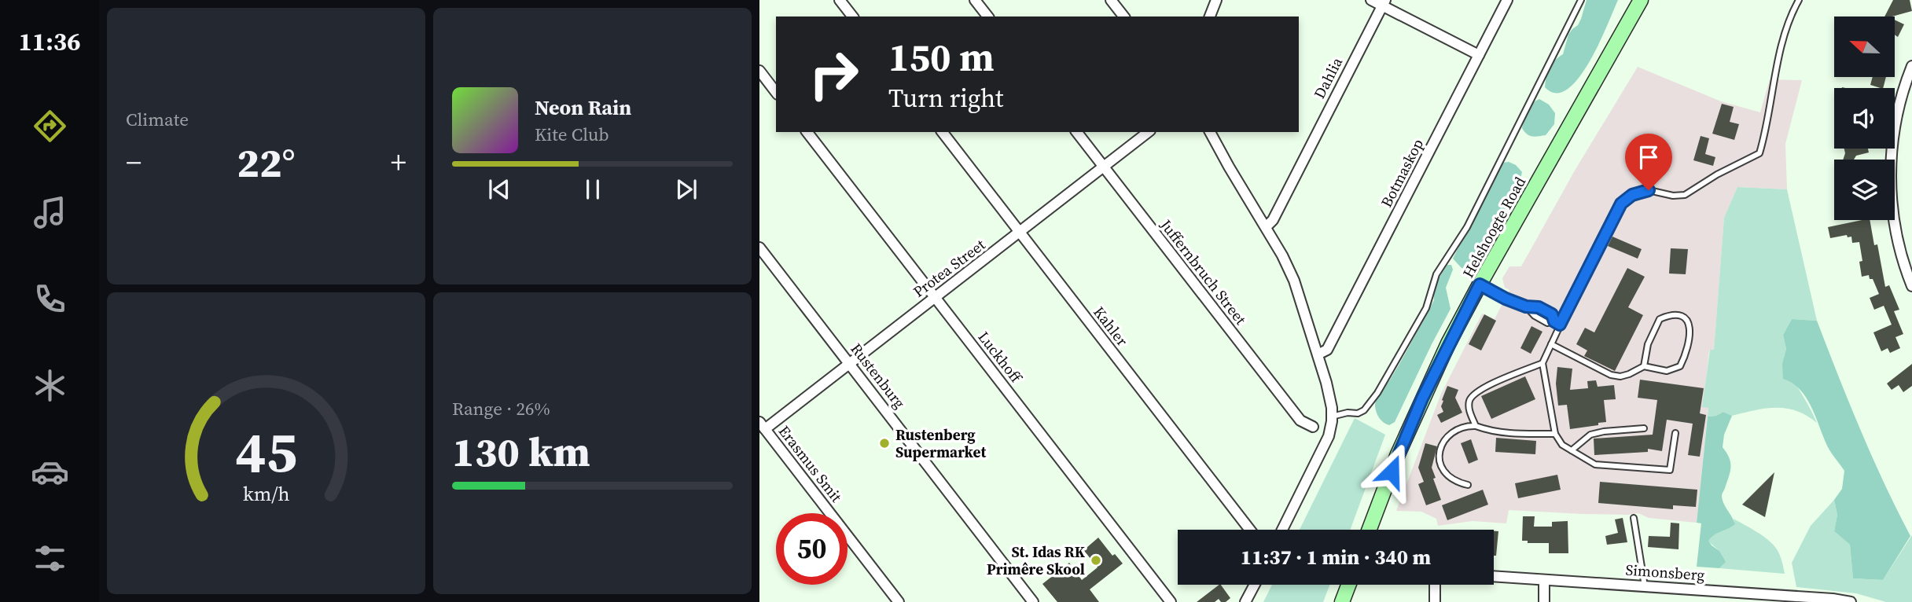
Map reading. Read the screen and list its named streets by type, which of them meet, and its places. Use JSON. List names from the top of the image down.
{
  "streets": {
    "main road": ["Helshoogte Road"],
    "street": [
      "Dahlia",
      "Botmaskop",
      "Protea Street",
      "Juffernbruch Street",
      "Kahler",
      "Luckhoff",
      "Rustenburg",
      "Erasmus Smit",
      "Simonsberg"
    ]
  },
  "crossings": [
    ["Protea Street", "Juffernbruch Street"],
    ["Protea Street", "Kahler"],
    ["Protea Street", "Luckhoff"],
    ["Protea Street", "Rustenburg"],
    ["Protea Street", "Erasmus Smit"]
  ],
  "places": ["Rustenberg Supermarket", "St. Idas RK Primêre Skool"],
  "north": "left",
  "page": {
    "tabs": "11:36",
    "tile": [
      "Climate",
      ["Range · 26%", "130 km"]
    ],
    "turn": ["150 m", "Turn right"],
    "song": ["Neon Rain", "Kite Club"],
    "heat": ["−", "22°", "+"],
    "limit": "50",
    "trip": "11:37 · 1 min · 340 m",
    "gauge": ["45", "km/h"]
  }
}
